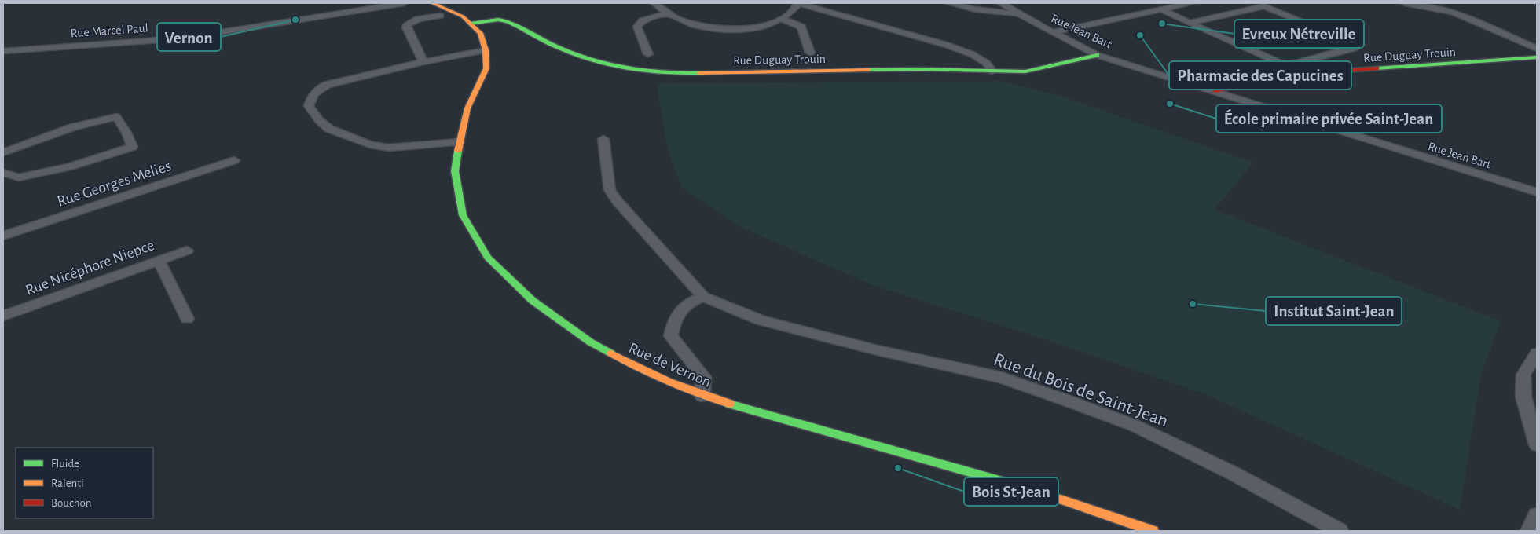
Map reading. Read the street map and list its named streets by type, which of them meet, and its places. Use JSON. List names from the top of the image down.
{
  "streets": {
    "street": [
      "Rue Marcel Paul",
      "Rue Jean Bart",
      "Rue Duguay Trouin",
      "Rue Georges Melies",
      "Rue Nicéphore Niepce",
      "Rue de Vernon",
      "Rue du Bois de Saint-Jean"
    ]
  },
  "crossings": [
    ["Rue Jean Bart", "Rue Duguay Trouin"],
    ["Rue Duguay Trouin", "Rue de Vernon"]
  ],
  "places": [
    "Vernon",
    "Evreux Nétreville",
    "Pharmacie des Capucines",
    "École primaire privée Saint-Jean",
    "Institut Saint-Jean",
    "Bois St-Jean"
  ],
  "legend": ["Fluide", "Ralenti", "Bouchon"]
}
